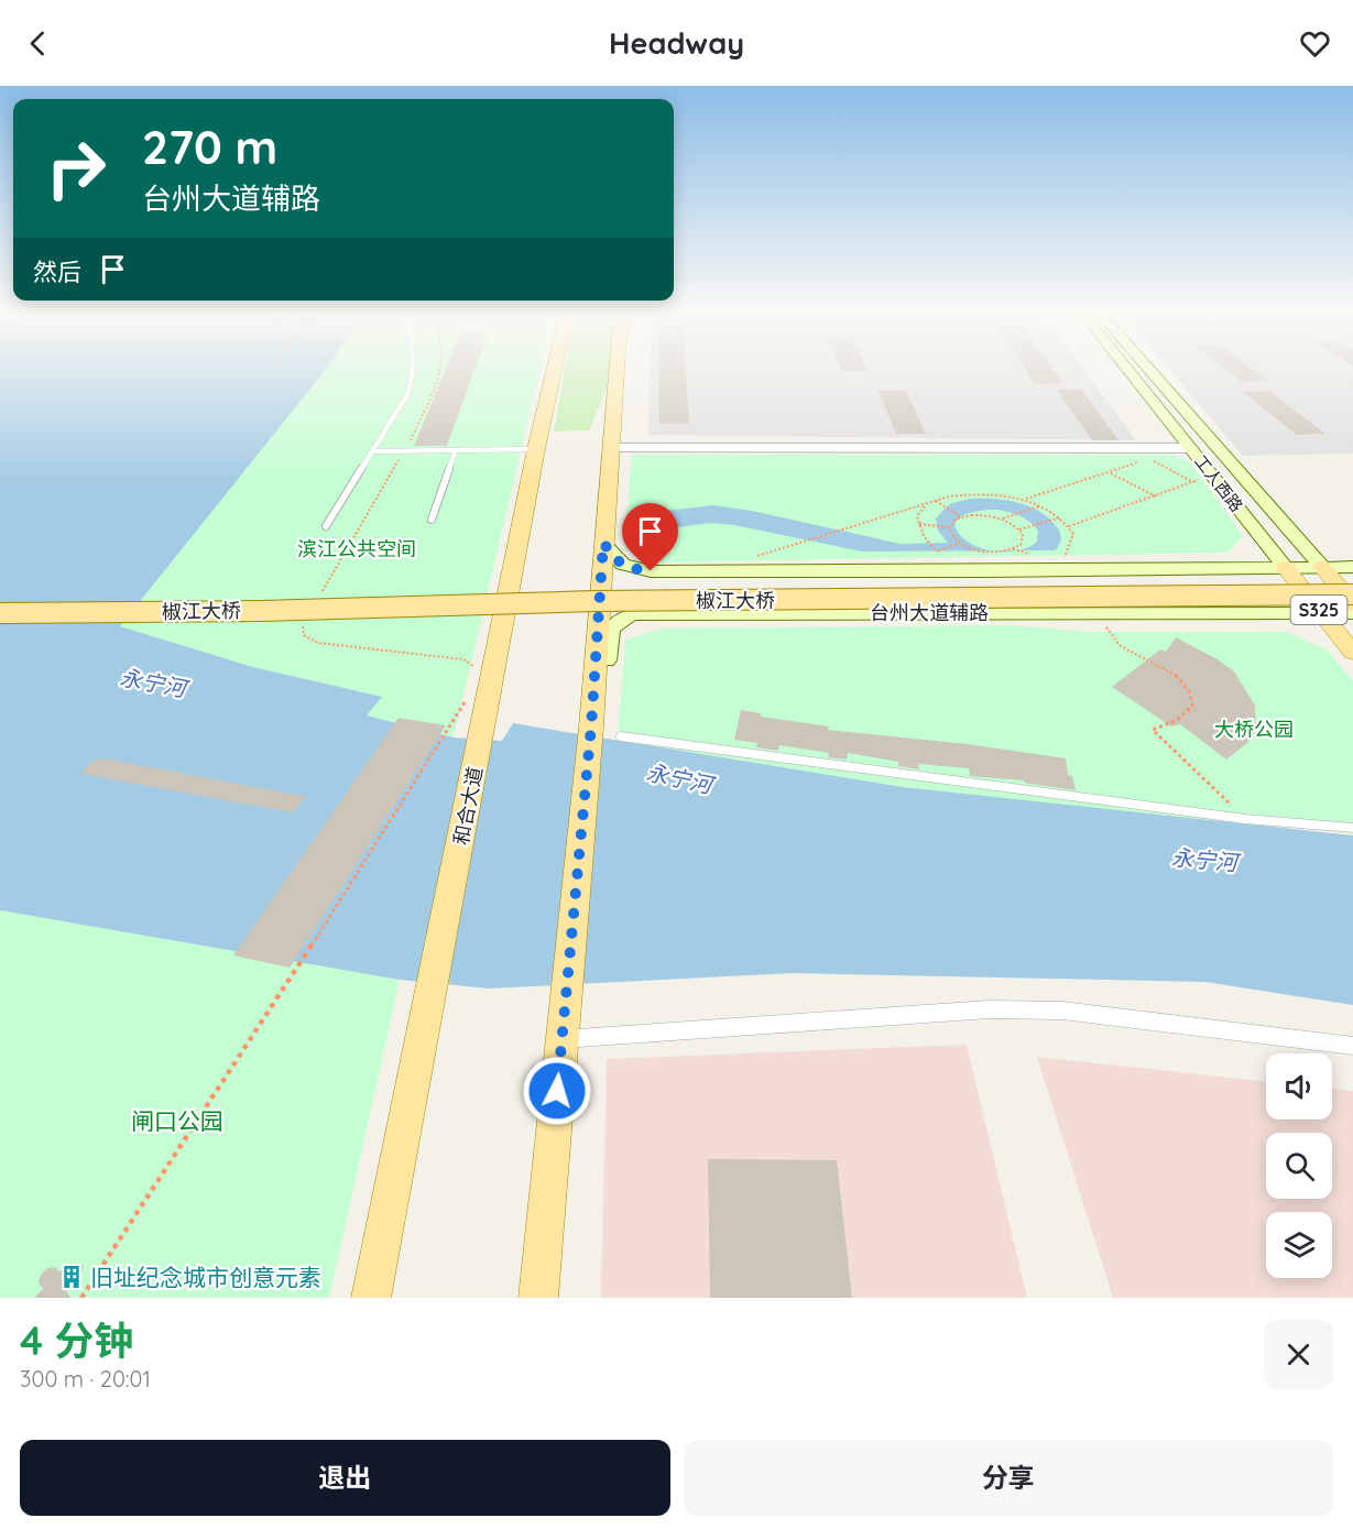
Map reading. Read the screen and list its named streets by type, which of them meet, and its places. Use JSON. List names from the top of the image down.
{
  "streets": {
    "main road": [
      "工人西路",
      "椒江大桥",
      "S325",
      "台州大道辅路",
      "和合大道"
    ]
  },
  "crossings": [
    ["工人西路", "台州大道辅路"]
  ],
  "water": ["永宁河"],
  "parks": ["滨江公共空间", "大桥公园", "闸口公园"],
  "places": {
    "building": ["旧址纪念城市创意元素"]
  },
  "page": {
    "header": "Headway",
    "turn": ["270 m", "台州大道辅路"],
    "then": "然后",
    "heading": ["4 分钟", "300 m · 20:01"],
    "buttons": ["退出", "分享"]
  }
}
